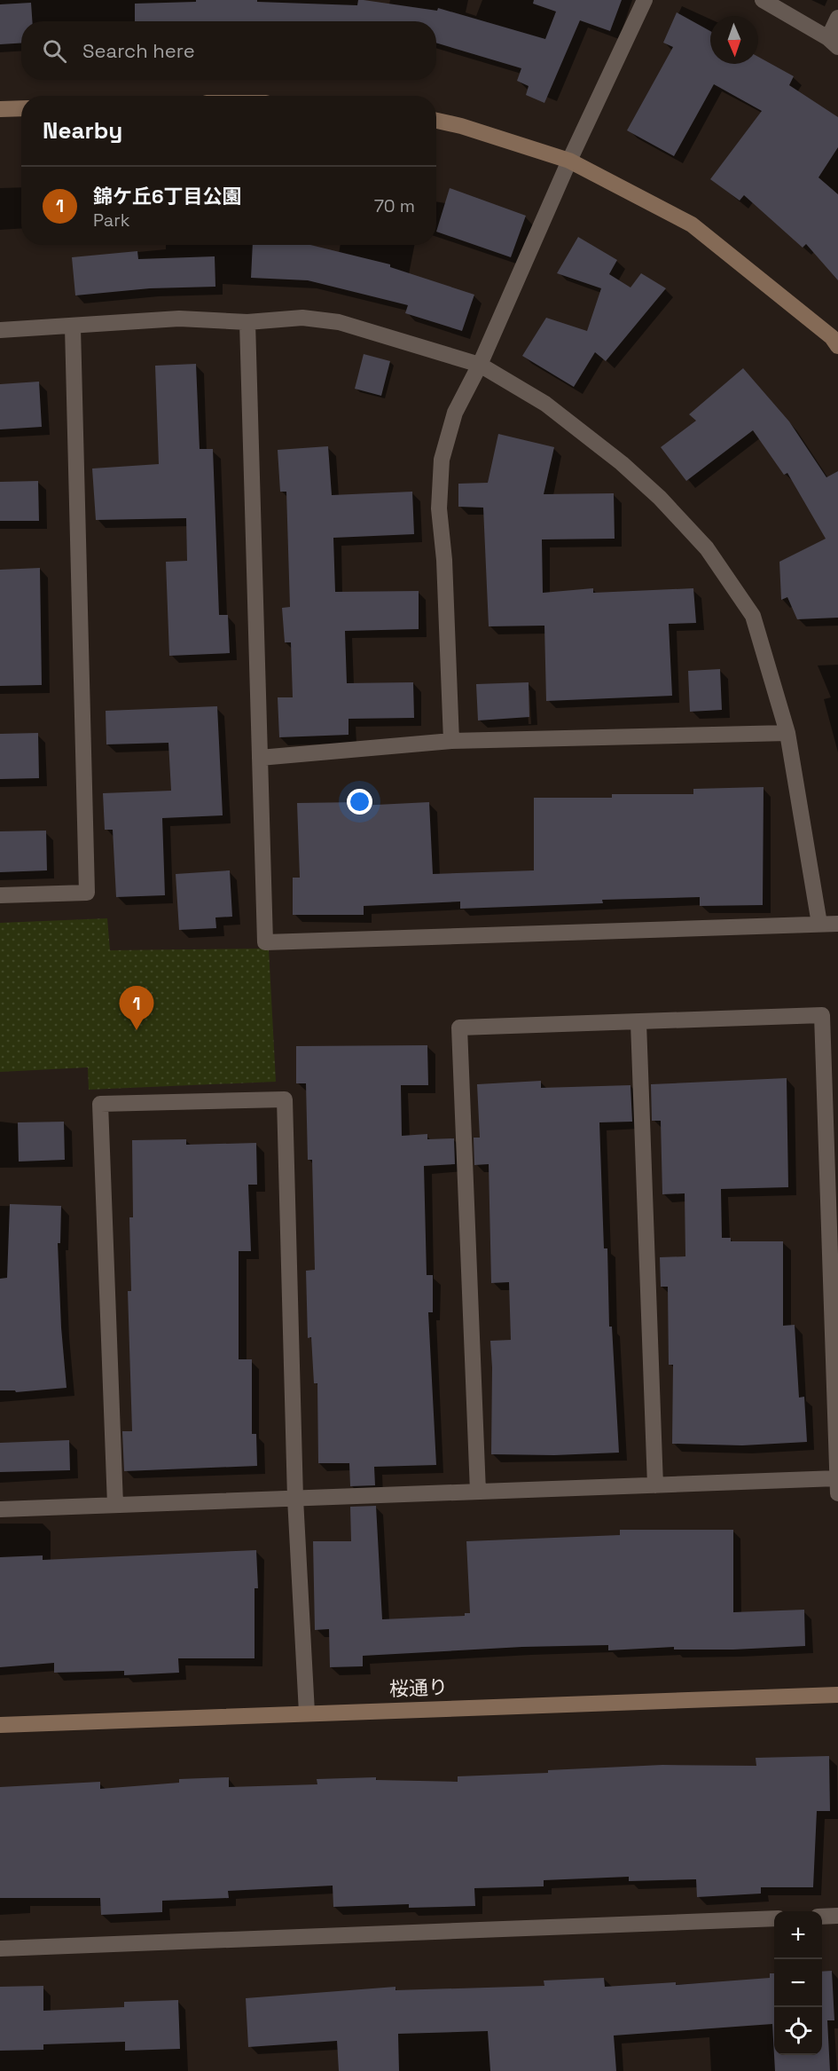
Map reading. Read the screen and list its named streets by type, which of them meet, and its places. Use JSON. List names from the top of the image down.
{
  "streets": {
    "street": ["桜通り"]
  },
  "north": "bottom",
  "page": {
    "search": "Search here",
    "heading": "Nearby",
    "list": [
      {
        "mark": "1",
        "name": "錦ケ丘6丁目公園",
        "note": "Park",
        "value": "70 m"
      }
    ],
    "pins": "1",
    "map_buttons": ["+", "−"]
  }
}
